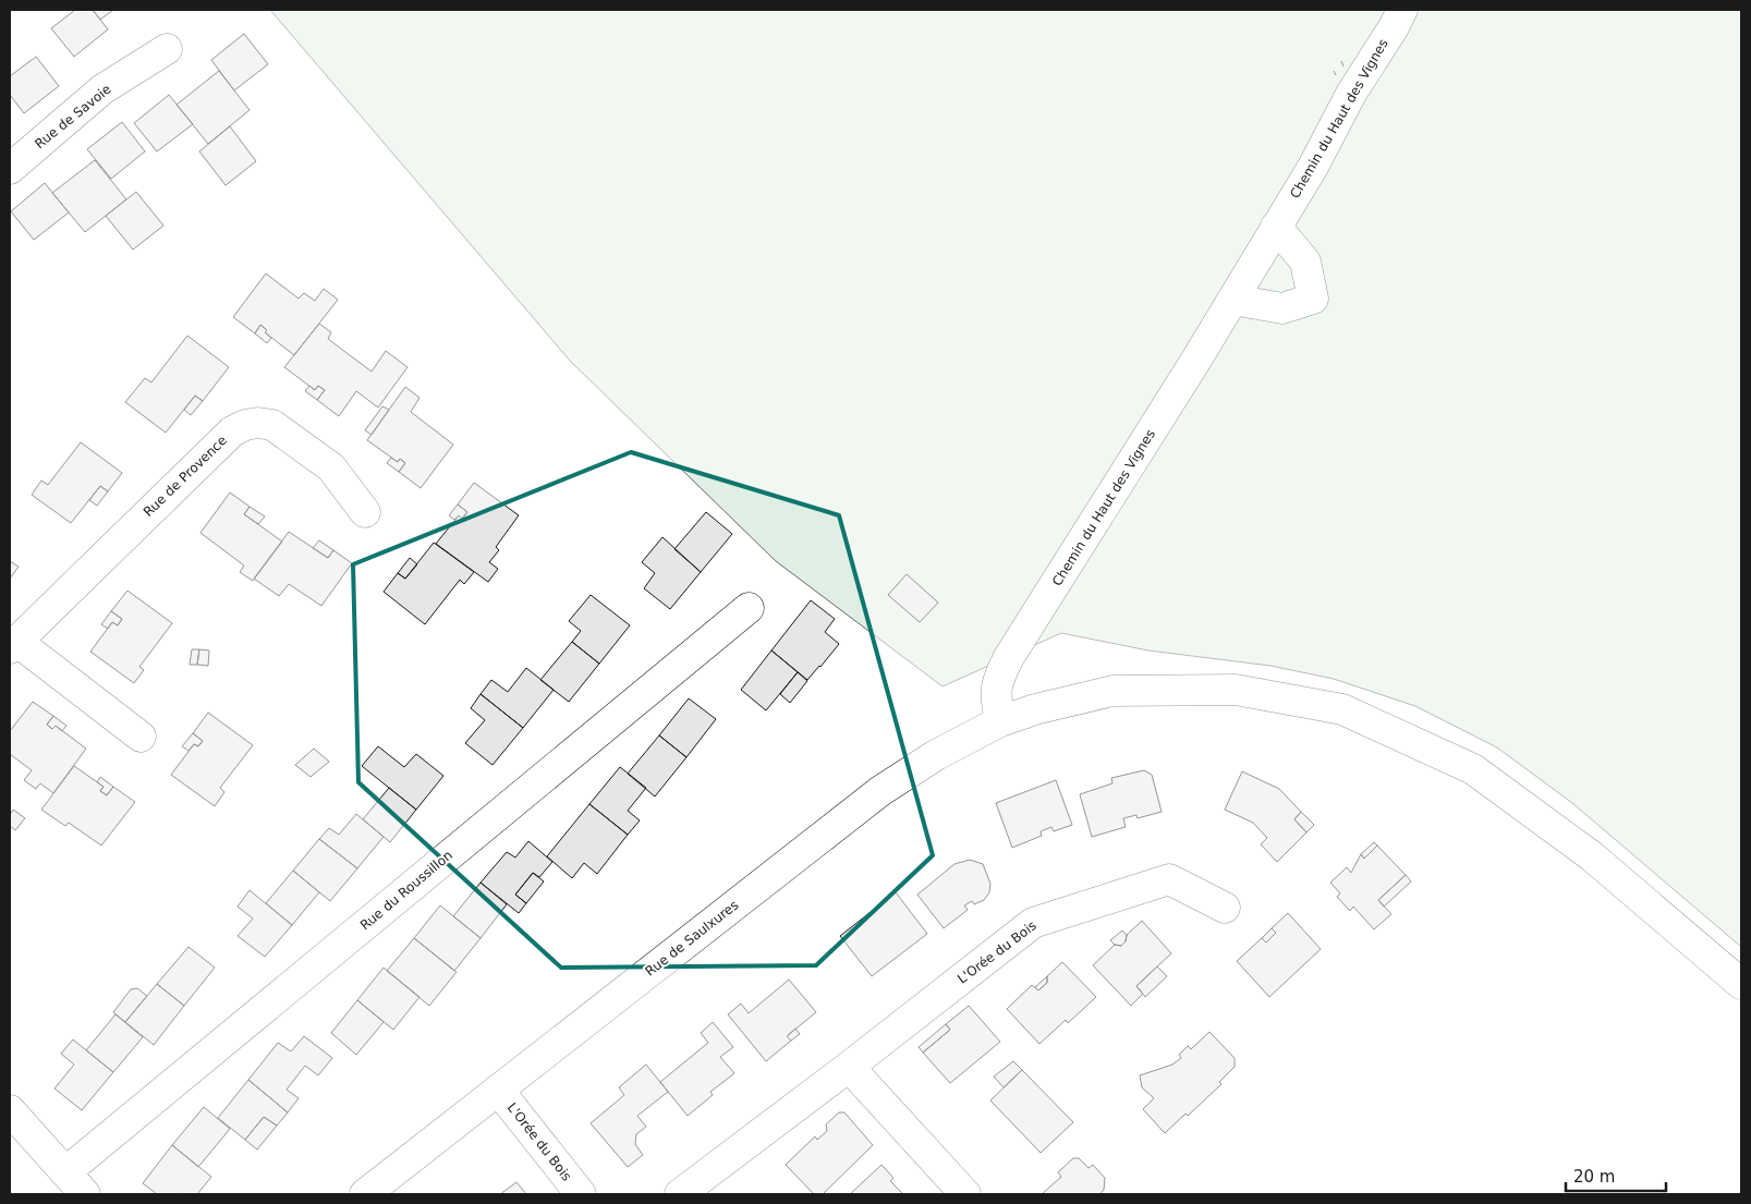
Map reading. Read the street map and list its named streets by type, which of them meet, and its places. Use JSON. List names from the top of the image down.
{
  "streets": {
    "street": [
      "Rue de Savoie",
      "Chemin du Haut des Vignes",
      "Rue de Provence",
      "Rue du Roussillon",
      "Rue de Saulxures",
      "L'Orée du Bois"
    ]
  },
  "crossings": [
    ["Chemin du Haut des Vignes", "Rue de Saulxures"],
    ["Rue de Saulxures", "L'Orée du Bois"]
  ],
  "scale_bar": "20 m"
}
